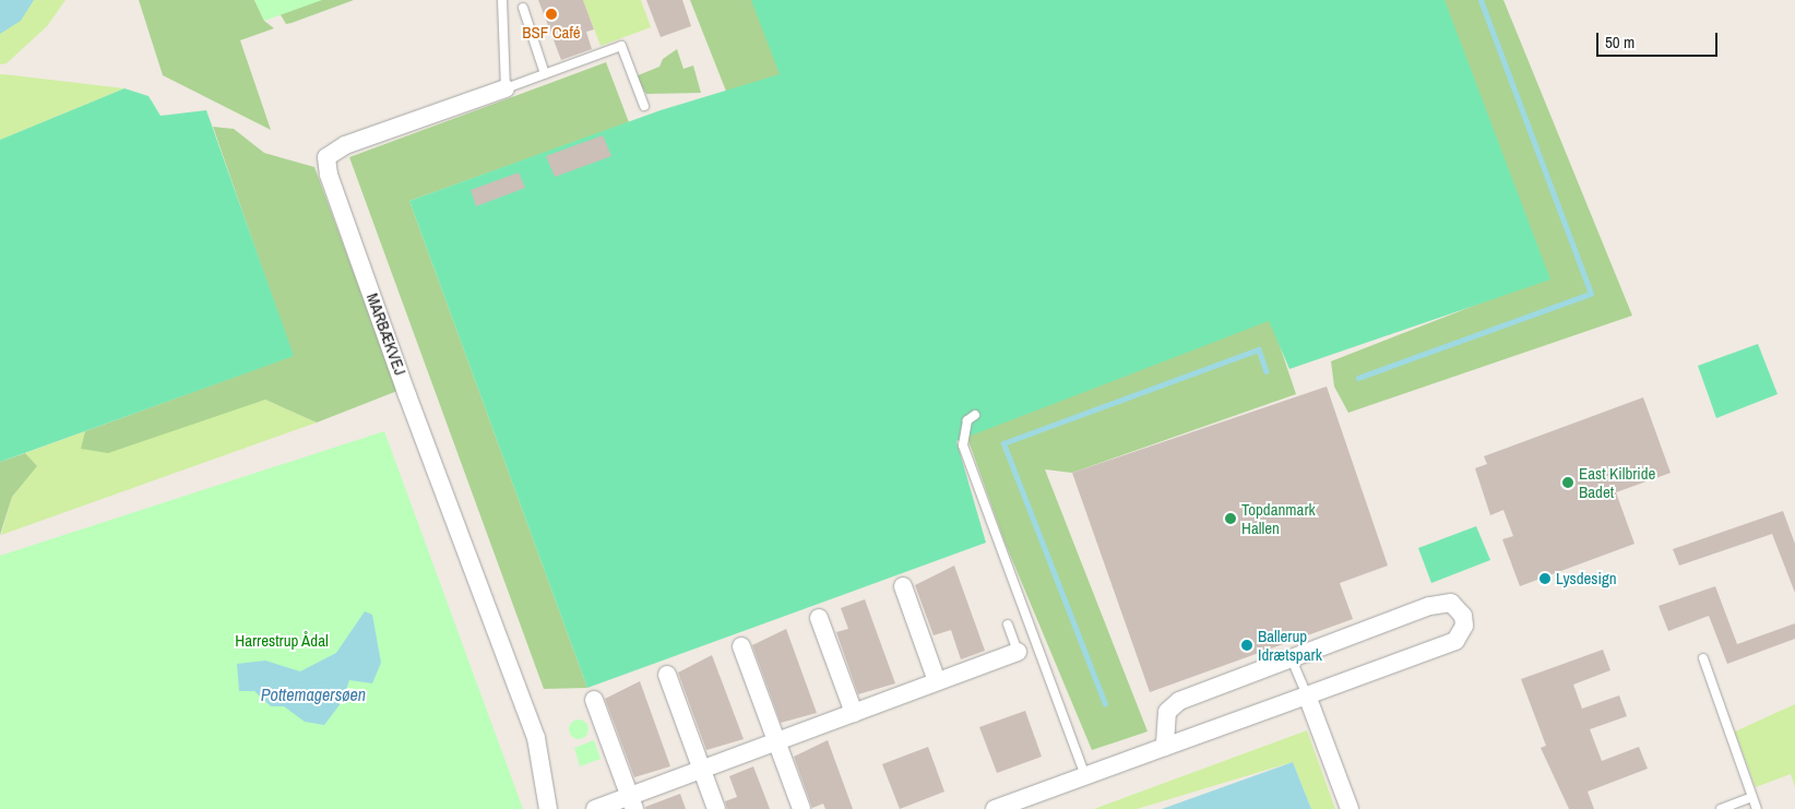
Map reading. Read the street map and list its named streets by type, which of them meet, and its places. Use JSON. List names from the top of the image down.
{
  "streets": {
    "street": ["MARBÆKVEJ"]
  },
  "water": ["Pottemagersøen"],
  "parks": ["Harrestrup Ådal"],
  "places": [
    "BSF Café",
    "East Kilbride Badet",
    "Topdanmark Hallen",
    "Lysdesign",
    "Ballerup Idrætspark"
  ],
  "scale_bar": "50 m"
}
